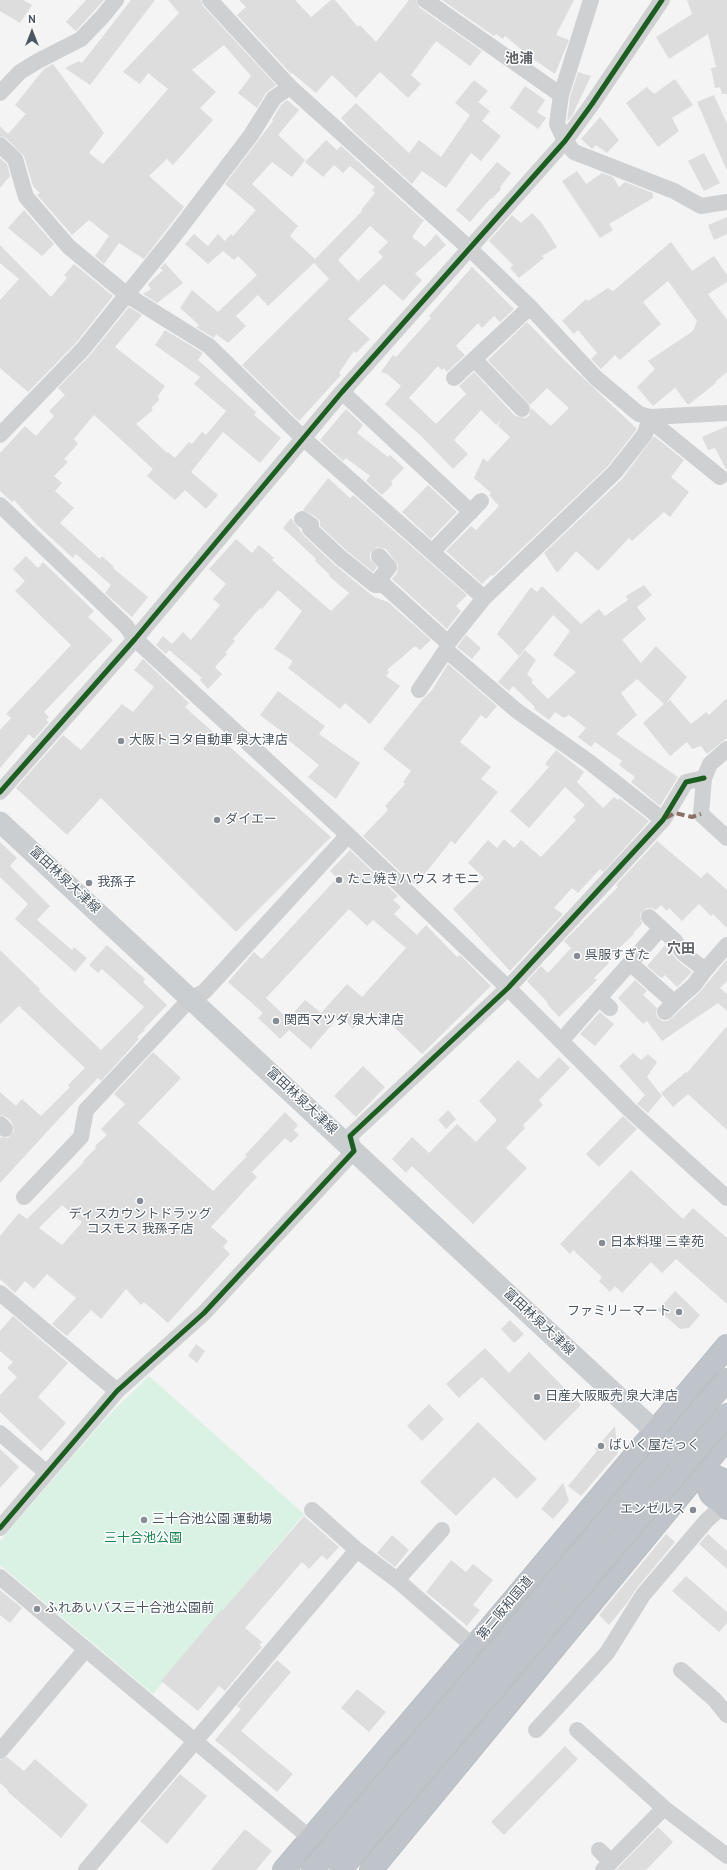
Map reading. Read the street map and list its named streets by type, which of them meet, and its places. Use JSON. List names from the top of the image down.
{
  "streets": {
    "highway": ["第二阪和国道"],
    "main road": ["富田林泉大津線"]
  },
  "crossings": [
    ["富田林泉大津線", "第二阪和国道"]
  ],
  "districts": ["池浦", "穴田"],
  "parks": ["三十合池公園"],
  "places": [
    "大阪トヨタ自動車 泉大津店",
    "ダイエー",
    "たこ焼きハウス オモニ",
    "我孫子",
    "呉服すぎた",
    "関西マツダ 泉大津店",
    "ディスカウントドラッグ コスモス 我孫子店",
    "日本料理 三幸苑",
    "ファミリーマート",
    "日産大阪販売 泉大津店",
    "ばいく屋だっく",
    "エンゼルス",
    "三十合池公園 運動場",
    "ふれあいバス三十合池公園前"
  ],
  "north": "top"
}
